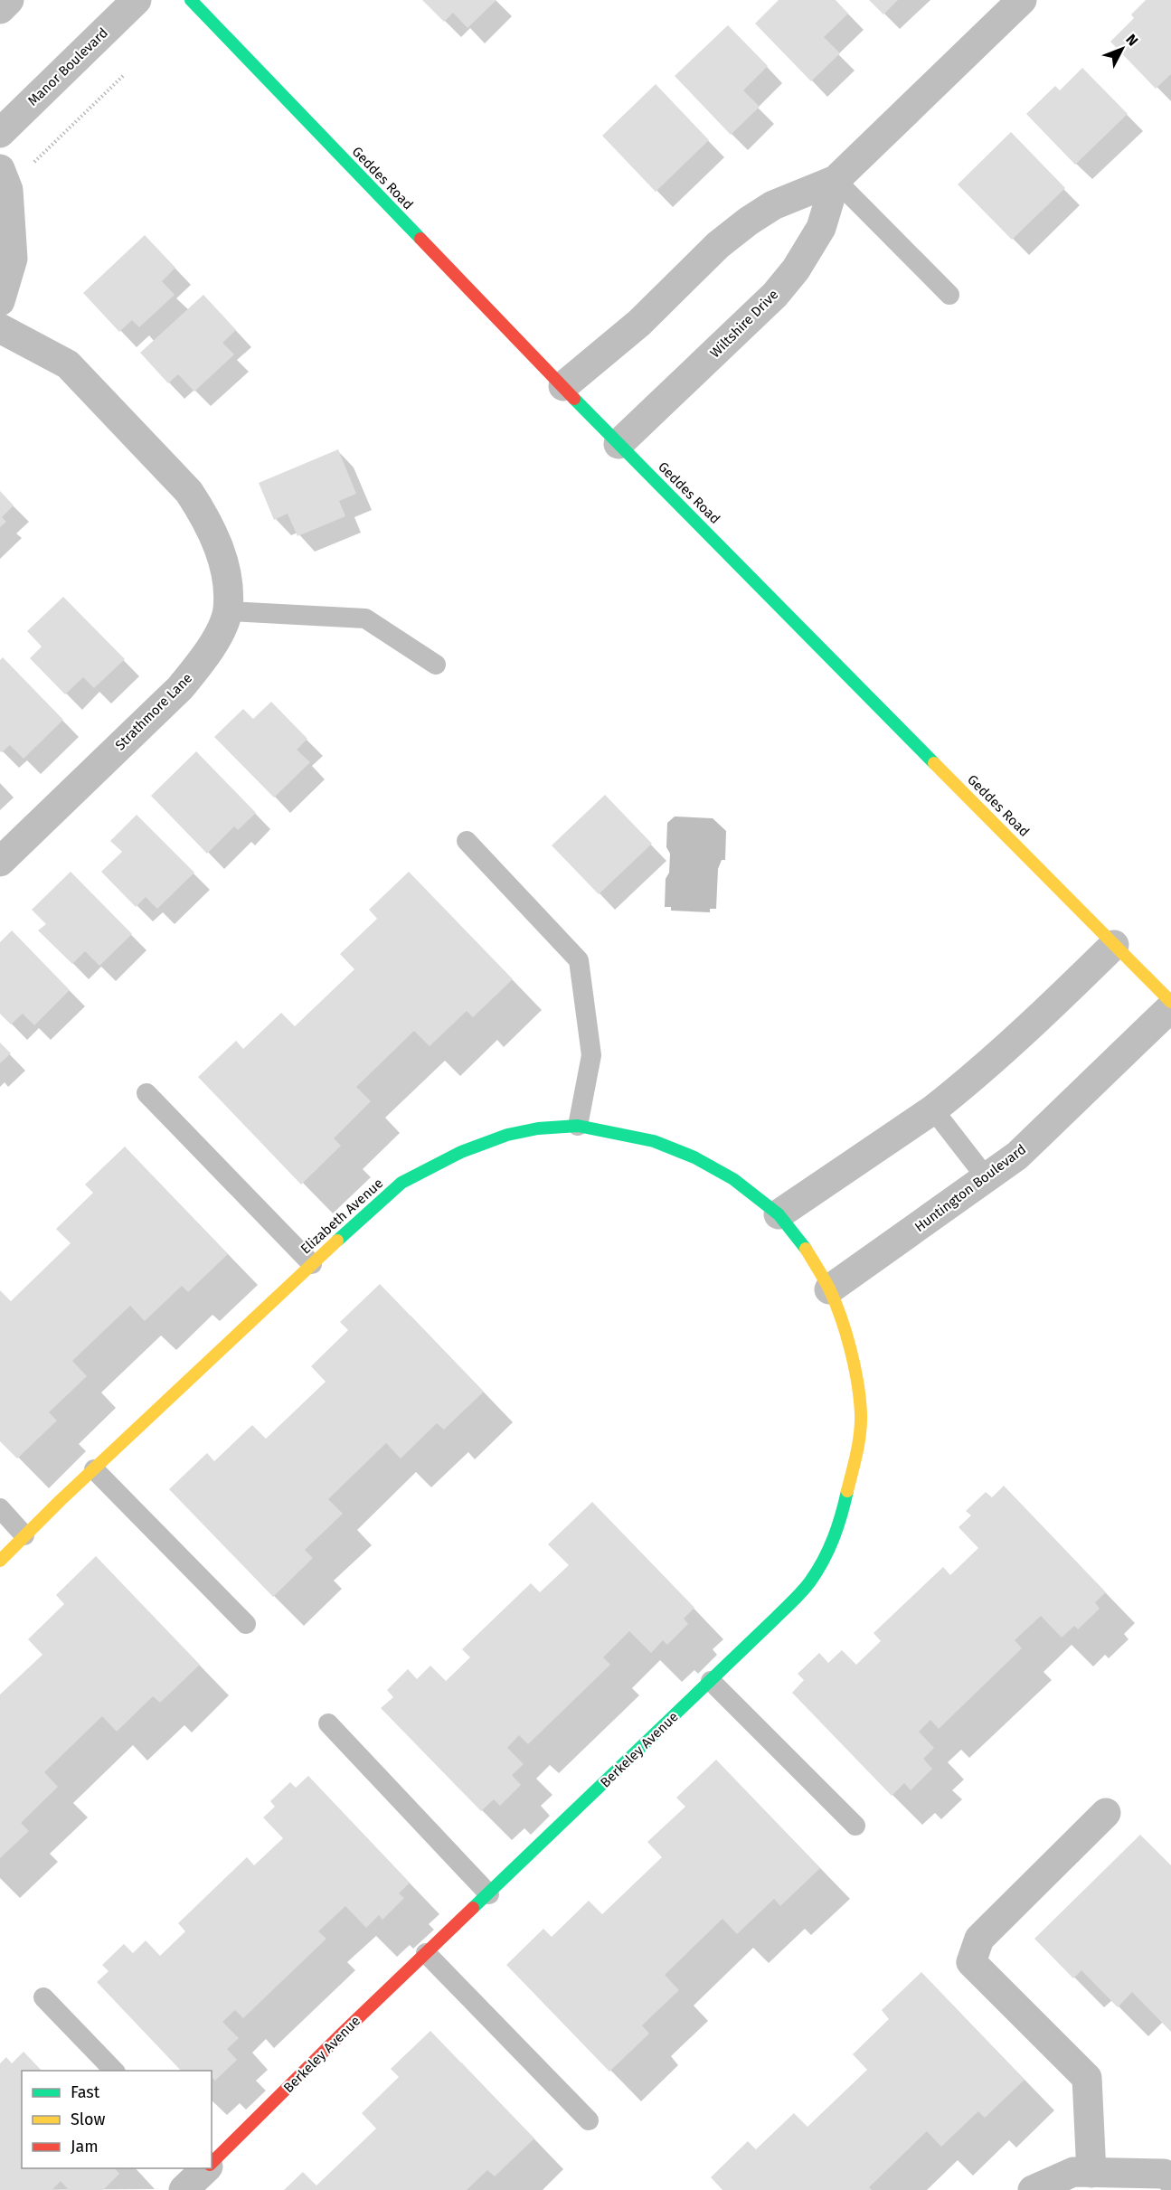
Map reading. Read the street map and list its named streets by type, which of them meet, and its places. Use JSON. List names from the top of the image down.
{
  "streets": {
    "street": [
      "Manor Boulevard",
      "Geddes Road",
      "Wiltshire Drive",
      "Strathmore Lane",
      "Huntington Boulevard",
      "Elizabeth Avenue",
      "Berkeley Avenue"
    ]
  },
  "crossings": [
    ["Geddes Road", "Wiltshire Drive"],
    ["Huntington Boulevard", "Berkeley Avenue"],
    ["Elizabeth Avenue", "Berkeley Avenue"]
  ],
  "legend": ["Fast", "Slow", "Jam"],
  "north": "top right"
}
